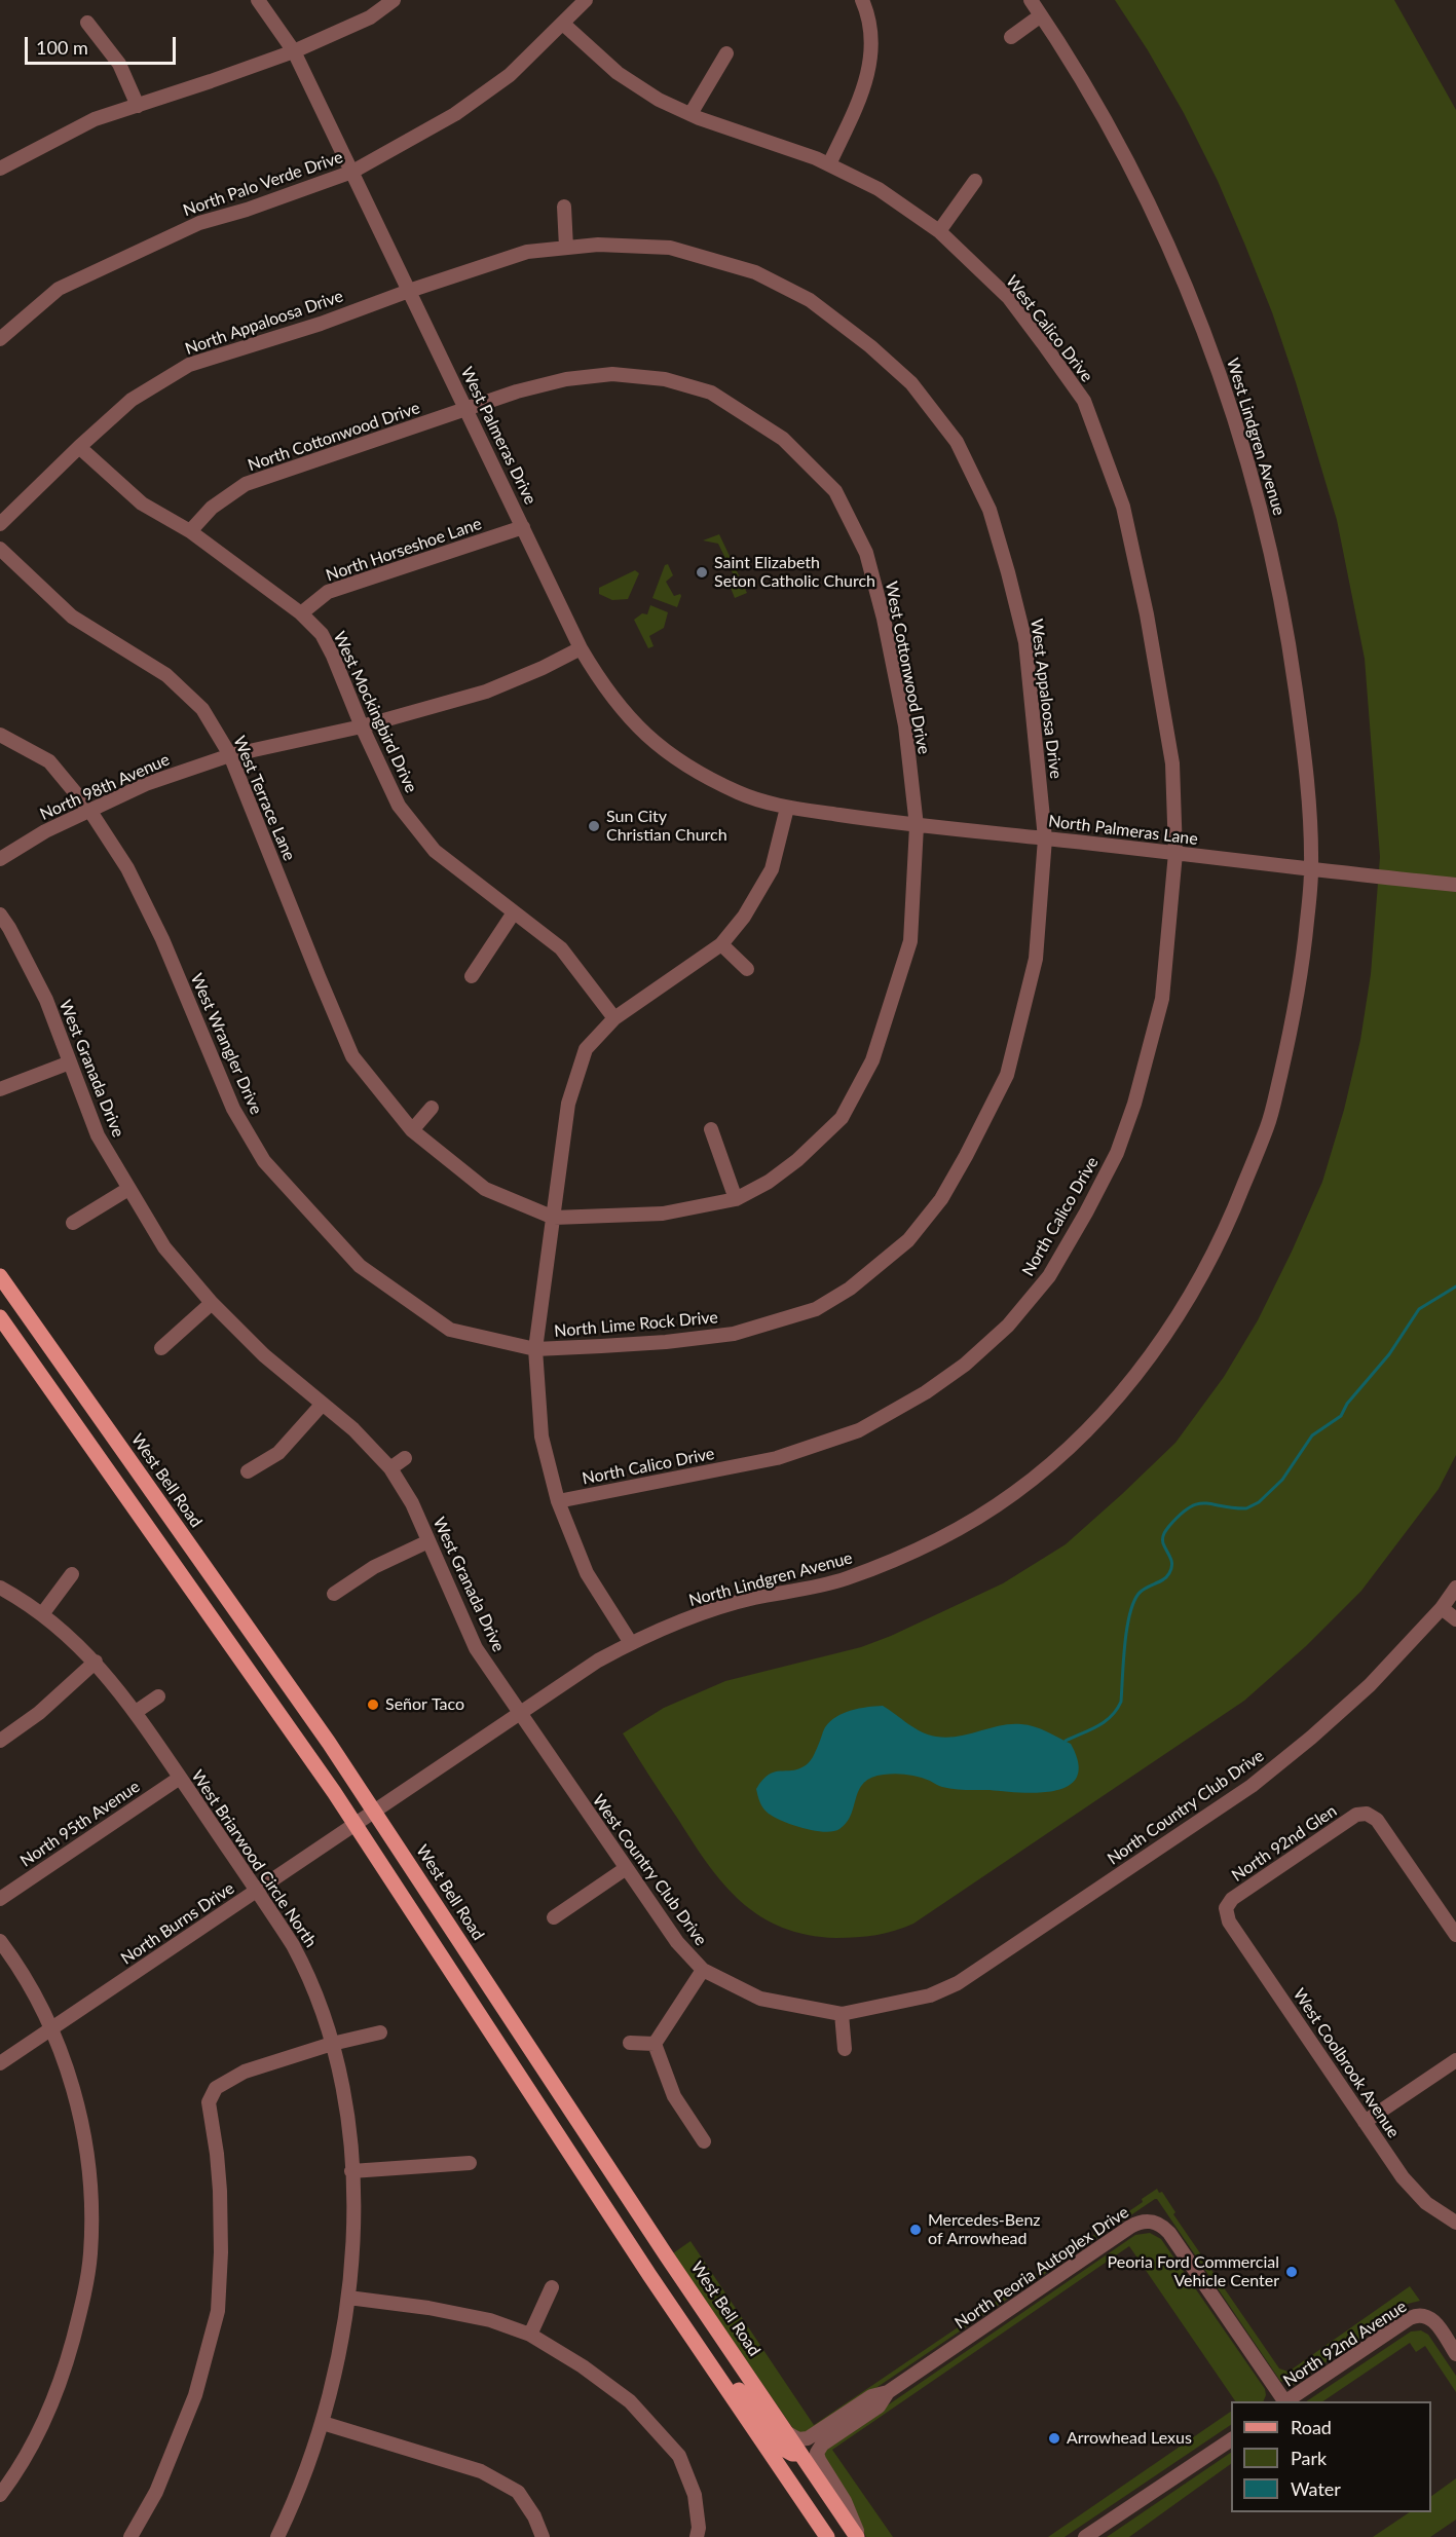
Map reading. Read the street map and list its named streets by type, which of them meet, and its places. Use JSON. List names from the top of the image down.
{
  "streets": {
    "main road": ["West Bell Road"],
    "street": [
      "North Palo Verde Drive",
      "North Appaloosa Drive",
      "West Calico Drive",
      "West Palmeras Drive",
      "North Cottonwood Drive",
      "West Lindgren Avenue",
      "North Horseshoe Lane",
      "West Cottonwood Drive",
      "West Appaloosa Drive",
      "West Mockingbird Drive",
      "North 98th Avenue",
      "West Terrace Lane",
      "North Palmeras Lane",
      "West Wrangler Drive",
      "West Granada Drive",
      "North Calico Drive",
      "North Lime Rock Drive",
      "North Lindgren Avenue",
      "North Country Club Drive",
      "North 95th Avenue",
      "North 92nd Glen",
      "West Briarwood Circle North",
      "West Country Club Drive",
      "North Burns Drive",
      "West Coolbrook Avenue",
      "North Peoria Autoplex Drive",
      "North 92nd Avenue"
    ]
  },
  "crossings": [
    ["North Palo Verde Drive", "West Calico Drive"],
    ["North Palo Verde Drive", "West Palmeras Drive"],
    ["North Appaloosa Drive", "West Palmeras Drive"],
    ["North Appaloosa Drive", "West Appaloosa Drive"],
    ["North Appaloosa Drive", "West Mockingbird Drive"],
    ["West Calico Drive", "North Palmeras Lane"],
    ["West Calico Drive", "North Calico Drive"],
    ["West Palmeras Drive", "North Cottonwood Drive"],
    ["West Palmeras Drive", "North Horseshoe Lane"],
    ["West Palmeras Drive", "West Cottonwood Drive"],
    ["West Palmeras Drive", "West Appaloosa Drive"],
    ["West Palmeras Drive", "North 98th Avenue"],
    ["West Palmeras Drive", "North Palmeras Lane"],
    ["North Cottonwood Drive", "West Cottonwood Drive"],
    ["North Cottonwood Drive", "West Mockingbird Drive"],
    ["West Lindgren Avenue", "North Palmeras Lane"],
    ["West Lindgren Avenue", "North Lindgren Avenue"],
    ["North Horseshoe Lane", "West Mockingbird Drive"],
    ["West Cottonwood Drive", "West Terrace Lane"],
    ["West Cottonwood Drive", "North Palmeras Lane"],
    ["West Appaloosa Drive", "North Palmeras Lane"],
    ["West Appaloosa Drive", "North Lime Rock Drive"],
    ["West Mockingbird Drive", "North 98th Avenue"],
    ["North 98th Avenue", "West Terrace Lane"],
    ["North 98th Avenue", "West Wrangler Drive"],
    ["North Palmeras Lane", "North Calico Drive"],
    ["North Palmeras Lane", "North Lime Rock Drive"],
    ["North Palmeras Lane", "North Lindgren Avenue"],
    ["West Wrangler Drive", "North Lime Rock Drive"],
    ["West Granada Drive", "North Lindgren Avenue"],
    ["West Granada Drive", "West Country Club Drive"],
    ["West Bell Road", "North Lindgren Avenue"],
    ["West Bell Road", "North Burns Drive"],
    ["West Bell Road", "North Peoria Autoplex Drive"],
    ["North Lindgren Avenue", "West Country Club Drive"],
    ["North Lindgren Avenue", "North Burns Drive"],
    ["North Country Club Drive", "West Country Club Drive"],
    ["North 95th Avenue", "West Briarwood Circle North"],
    ["North 92nd Glen", "West Coolbrook Avenue"],
    ["West Briarwood Circle North", "North Burns Drive"]
  ],
  "places": [
    "Saint Elizabeth Seton Catholic Church",
    "Sun City Christian Church",
    "Señor Taco",
    "Mercedes-Benz of Arrowhead",
    "Peoria Ford Commercial Vehicle Center",
    "Arrowhead Lexus"
  ],
  "legend": ["Road", "Park", "Water"],
  "scale_bar": "100 m"
}
